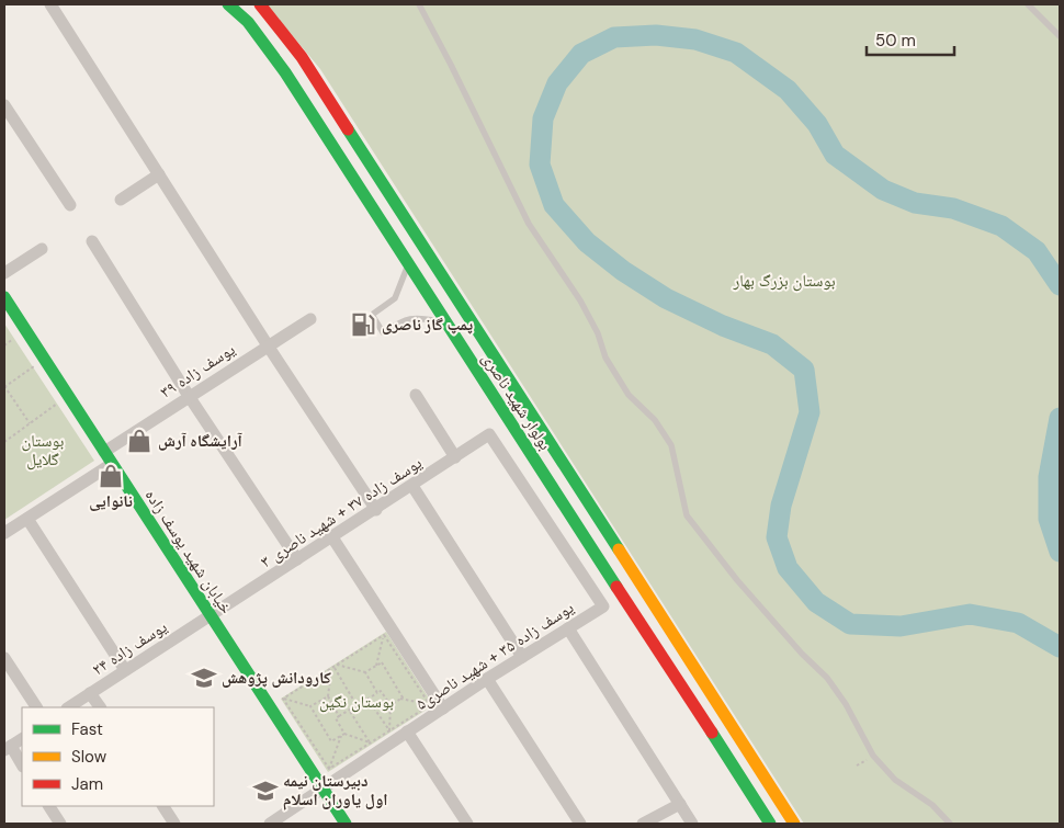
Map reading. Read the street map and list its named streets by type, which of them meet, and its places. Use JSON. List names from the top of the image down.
{
  "streets": {
    "main road": ["بولوار شهید ناصری", "خیابان شهید یوسف زاده"],
    "street": [
      "یوسف زاده ۳۹",
      "یوسف زاده ۳۷ + شهید ناصری ۳",
      "یوسف زاده ۲۴",
      "یوسف زاده ۳۵ + شهید ناصری۵"
    ]
  },
  "crossings": [
    ["یوسف زاده ۳۹", "خیابان شهید یوسف زاده"],
    ["یوسف زاده ۳۷ + شهید ناصری ۳", "خیابان شهید یوسف زاده"],
    ["یوسف زاده ۳۷ + شهید ناصری ۳", "یوسف زاده ۲۴"],
    ["یوسف زاده ۳۷ + شهید ناصری ۳", "یوسف زاده ۳۵ + شهید ناصری۵"],
    ["خیابان شهید یوسف زاده", "یوسف زاده ۲۴"],
    ["خیابان شهید یوسف زاده", "یوسف زاده ۳۵ + شهید ناصری۵"]
  ],
  "parks": ["بوستان بزرگ بهار", "بوستان گلایل", "بوستان نگین"],
  "places": {
    "fuel station": ["پمپ گاز ناصری"],
    "shop": ["آرایشگاه آرش", "نانوایی"],
    "school or university": ["کارودانش پژوهش", "دبیرستان نیمه اول یاوران اسلام"]
  },
  "legend": ["Fast", "Slow", "Jam"],
  "scale_bar": "50 m"
}
